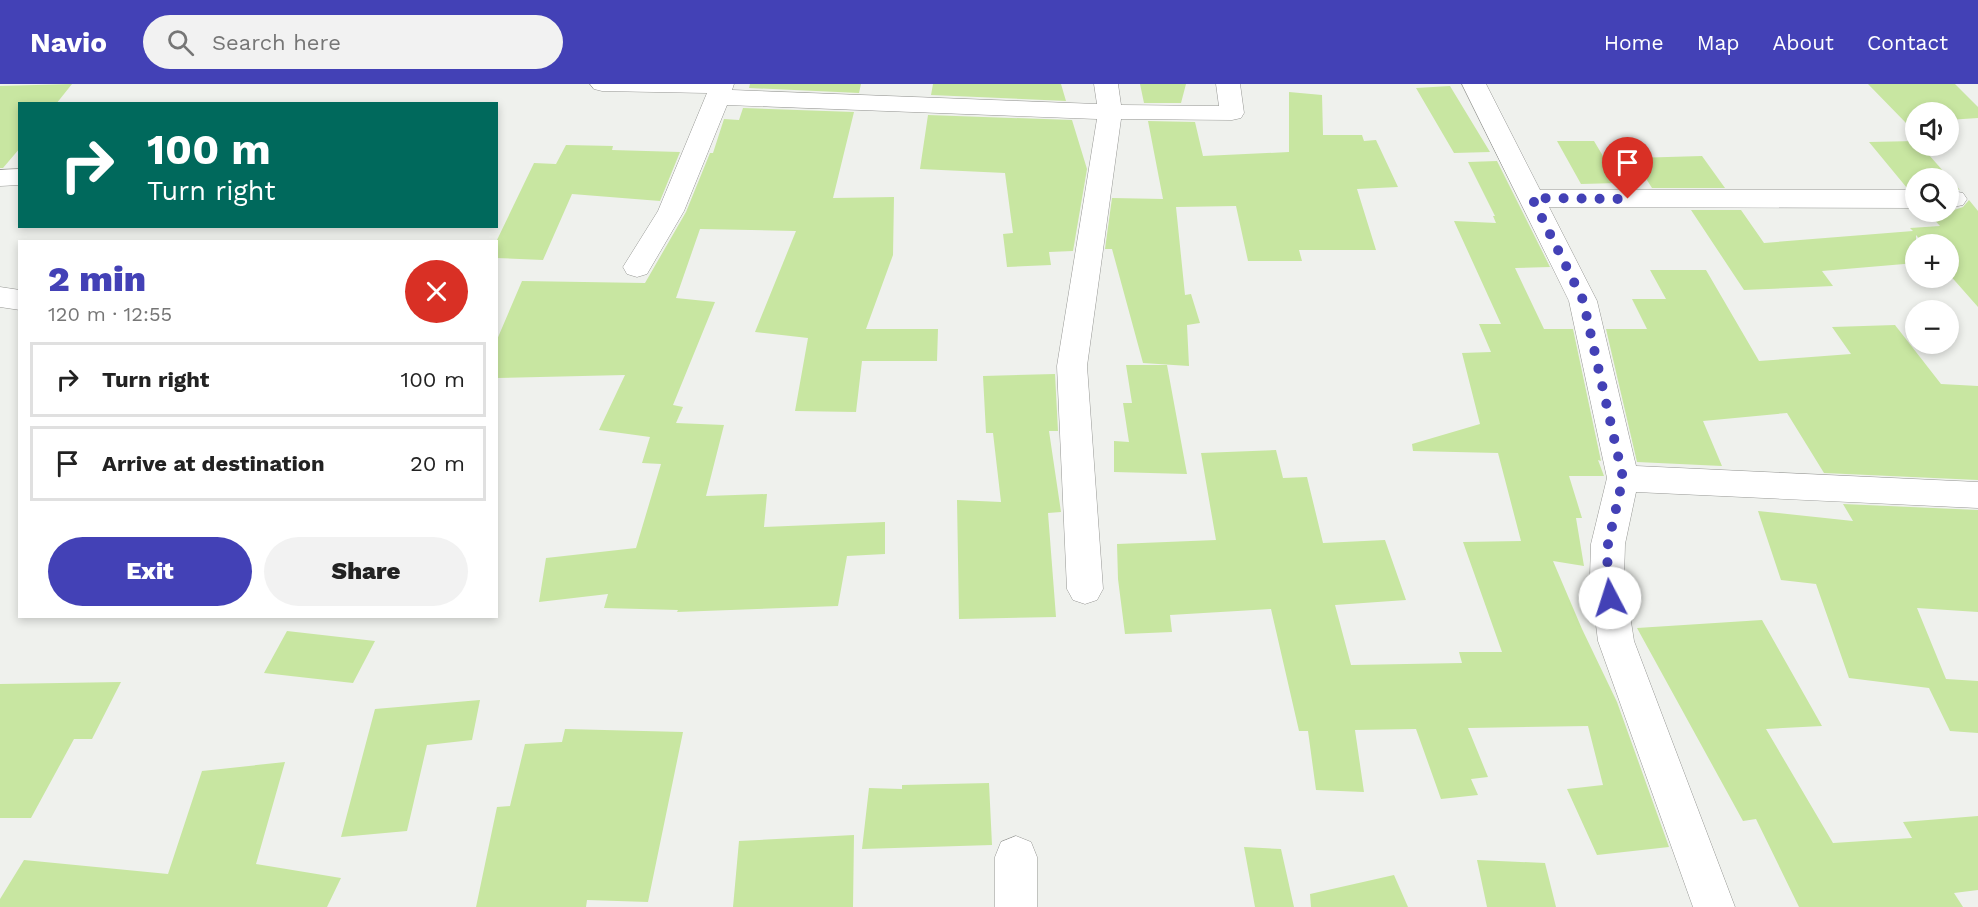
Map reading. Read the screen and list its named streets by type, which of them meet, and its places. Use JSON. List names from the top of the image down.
{
  "page": {
    "header": "Navio",
    "search": "Search here",
    "nav": [
      "Home",
      "Map",
      "About",
      "Contact"
    ],
    "map_buttons": ["+", "−"],
    "turn": ["100 m", "Turn right"],
    "heading": ["2 min", "120 m · 12:55"],
    "list": [
      {
        "name": "Turn right",
        "value": "100 m"
      },
      {
        "name": "Arrive at destination",
        "value": "20 m"
      }
    ],
    "buttons": ["Exit", "Share"]
  }
}
